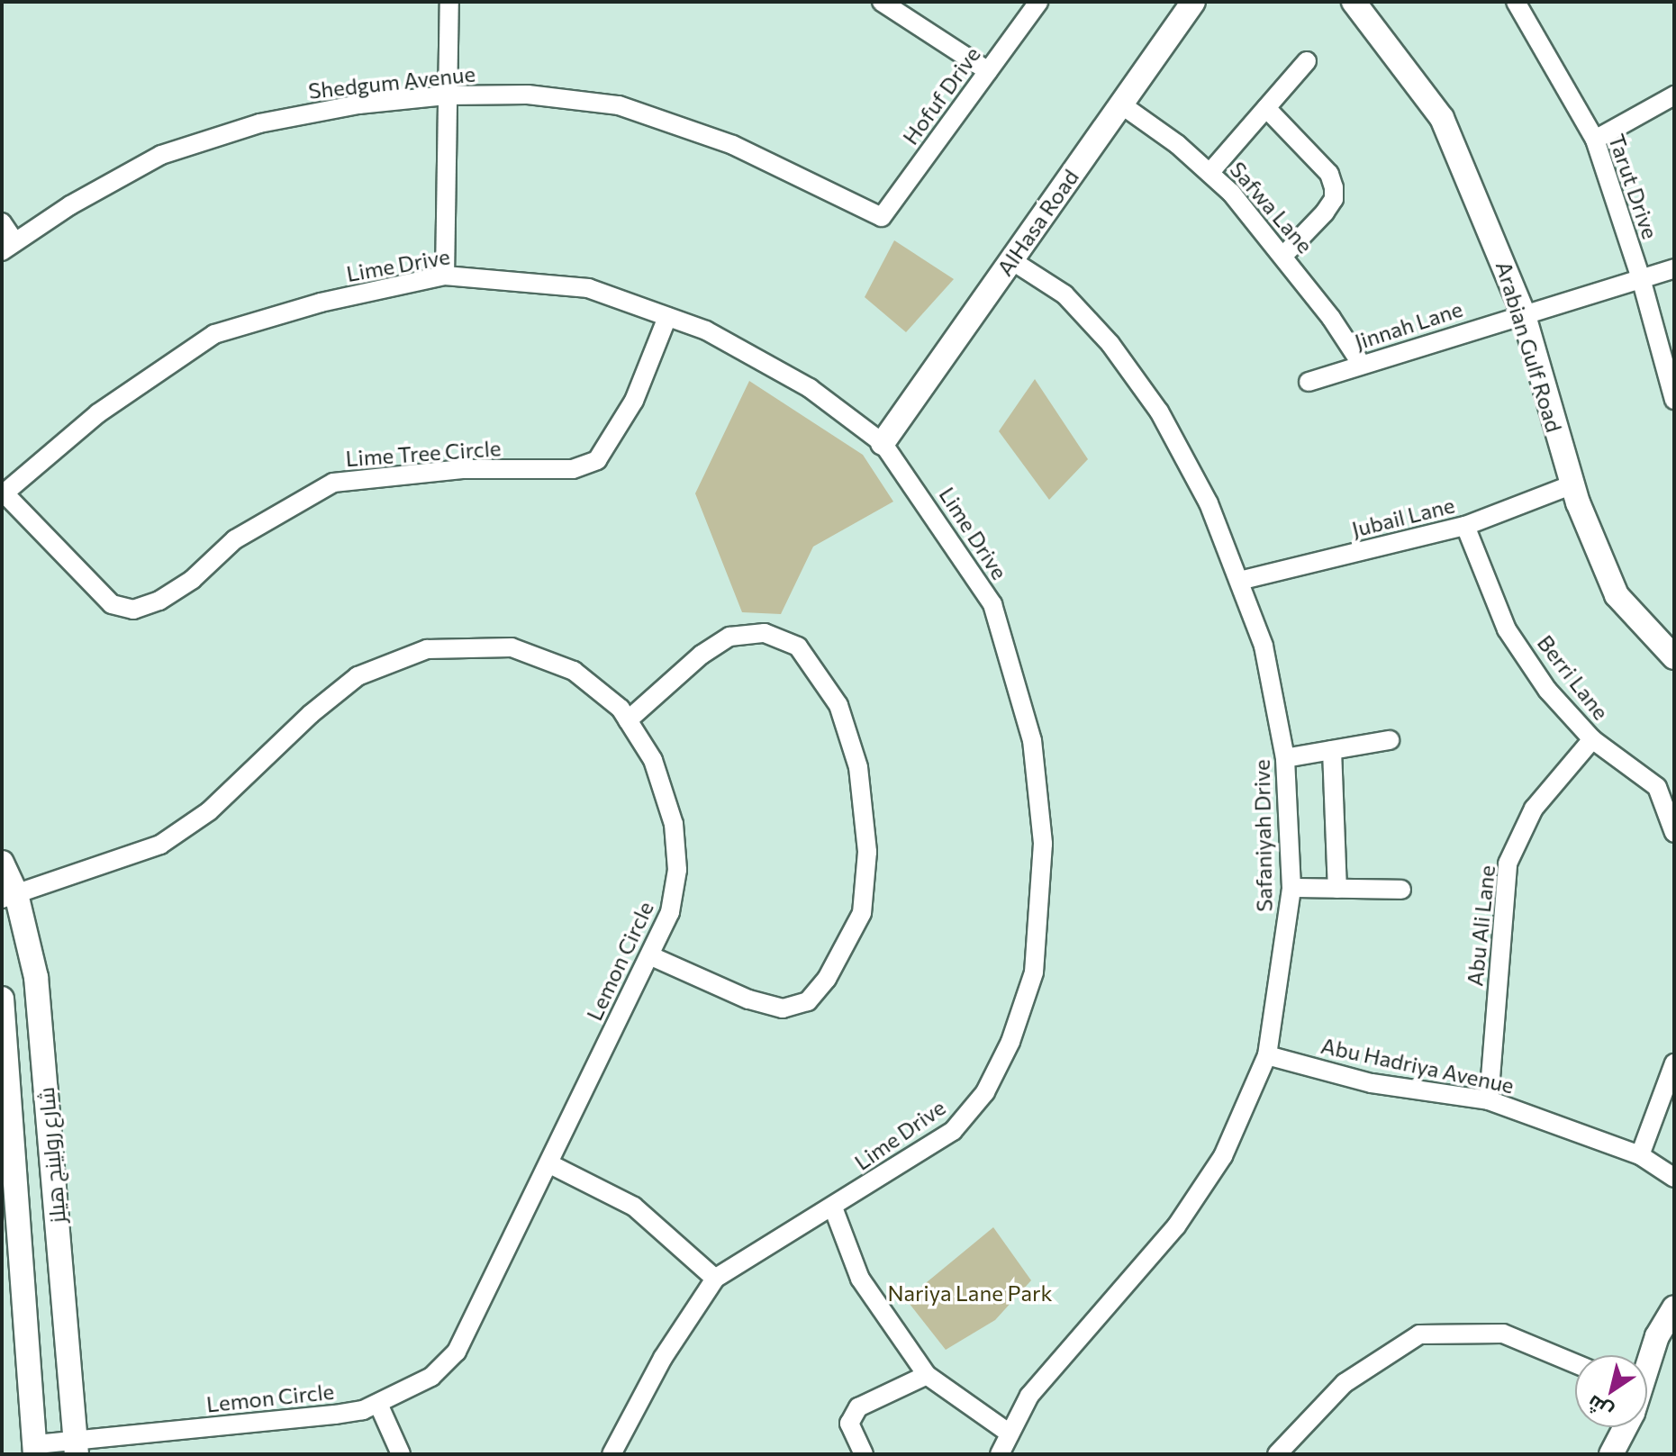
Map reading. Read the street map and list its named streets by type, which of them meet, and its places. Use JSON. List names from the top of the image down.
{
  "streets": {
    "main road": ["AlHasa Road", "Arabian Gulf Road", "شارع رولينج هيلز"],
    "street": [
      "Shedgum Avenue",
      "Hofuf Drive",
      "Tarut Drive",
      "Safwa Lane",
      "Lime Drive",
      "Jinnah Lane",
      "Lime Tree Circle",
      "Jubail Lane",
      "Berri Lane",
      "Safaniyah Drive",
      "Abu Ali Lane",
      "Lemon Circle",
      "Abu Hadriya Avenue"
    ]
  },
  "crossings": [
    ["Shedgum Avenue", "Hofuf Drive"],
    ["Tarut Drive", "Jinnah Lane"],
    ["Safwa Lane", "AlHasa Road"],
    ["Safwa Lane", "Jinnah Lane"],
    ["AlHasa Road", "Lime Drive"],
    ["AlHasa Road", "Safaniyah Drive"],
    ["Lime Drive", "Lime Tree Circle"],
    ["Jinnah Lane", "Arabian Gulf Road"],
    ["Arabian Gulf Road", "Jubail Lane"],
    ["Jubail Lane", "Berri Lane"],
    ["Jubail Lane", "Safaniyah Drive"],
    ["Berri Lane", "Abu Ali Lane"],
    ["Safaniyah Drive", "Abu Hadriya Avenue"],
    ["Abu Ali Lane", "Abu Hadriya Avenue"],
    ["Lemon Circle", "شارع رولينج هيلز"]
  ],
  "parks": ["Nariya Lane Park"],
  "north": "bottom left"
}
